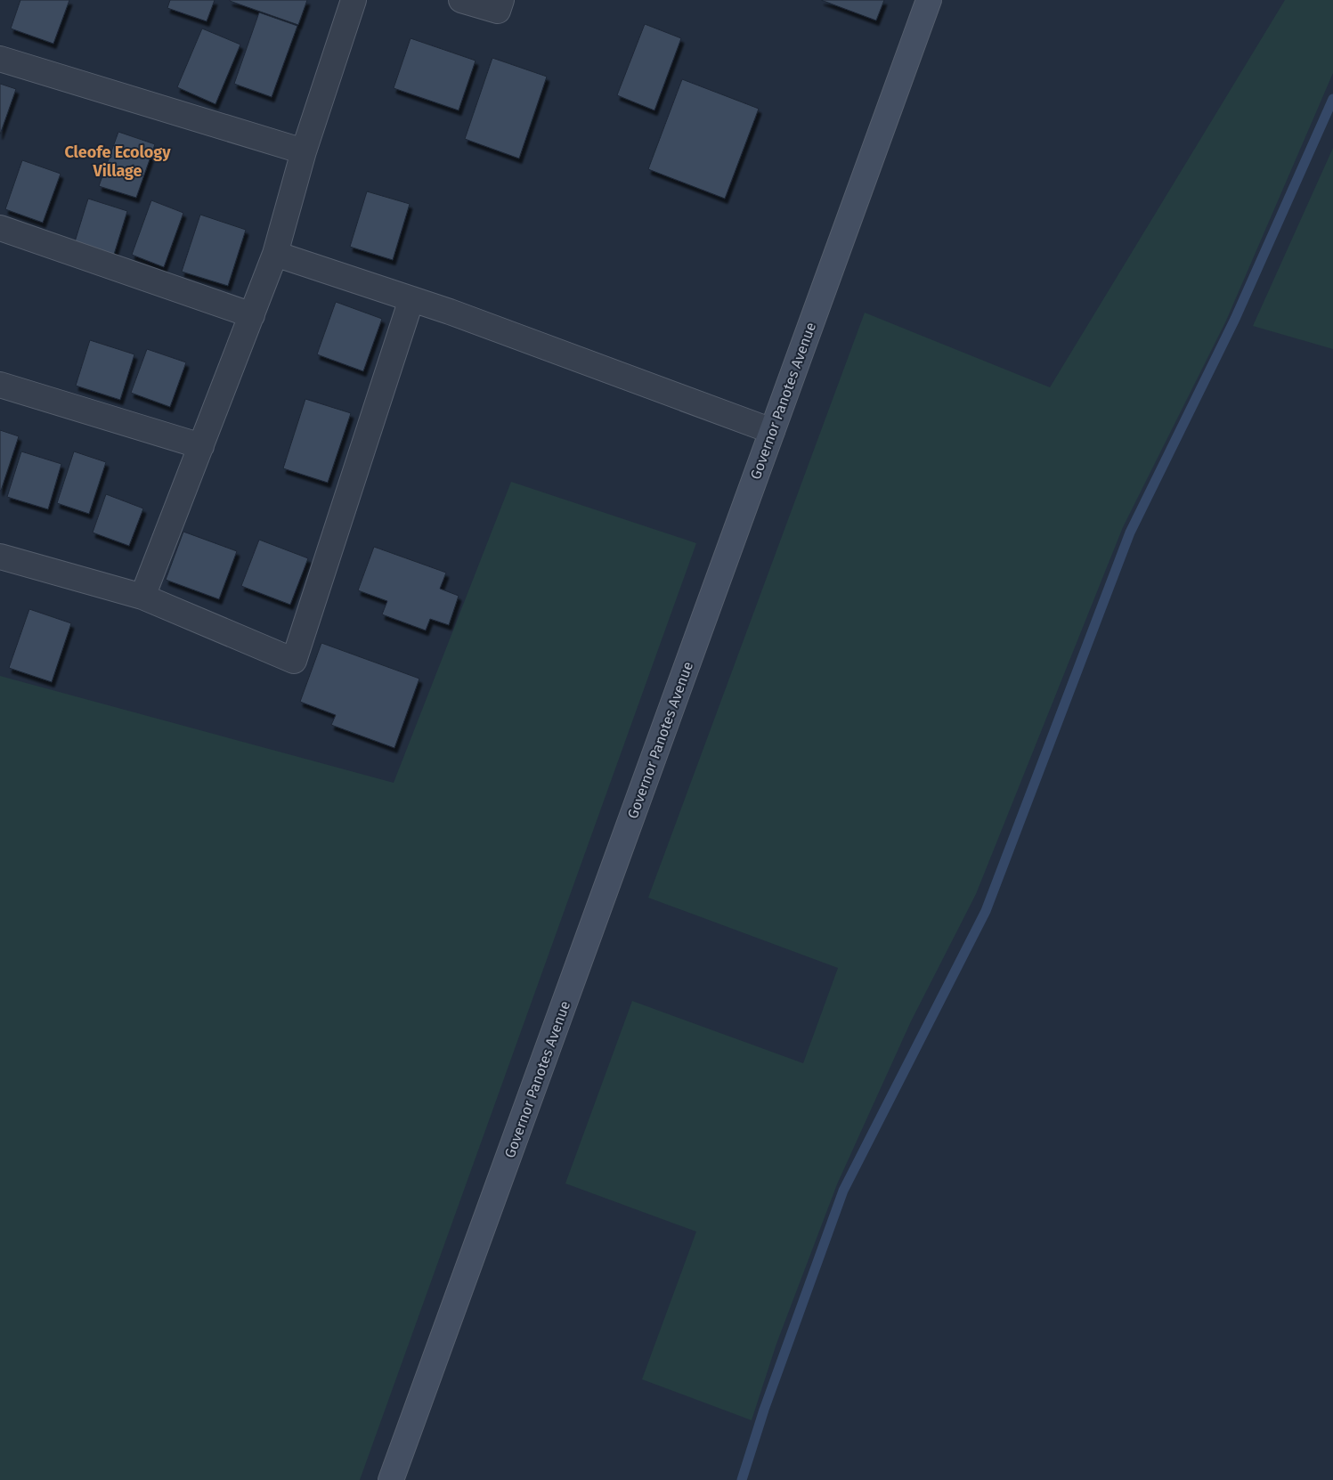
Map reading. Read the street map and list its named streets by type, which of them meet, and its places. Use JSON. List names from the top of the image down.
{
  "streets": {
    "main road": ["Governor Panotes Avenue"]
  },
  "districts": ["Cleofe Ecology Village"]
}
